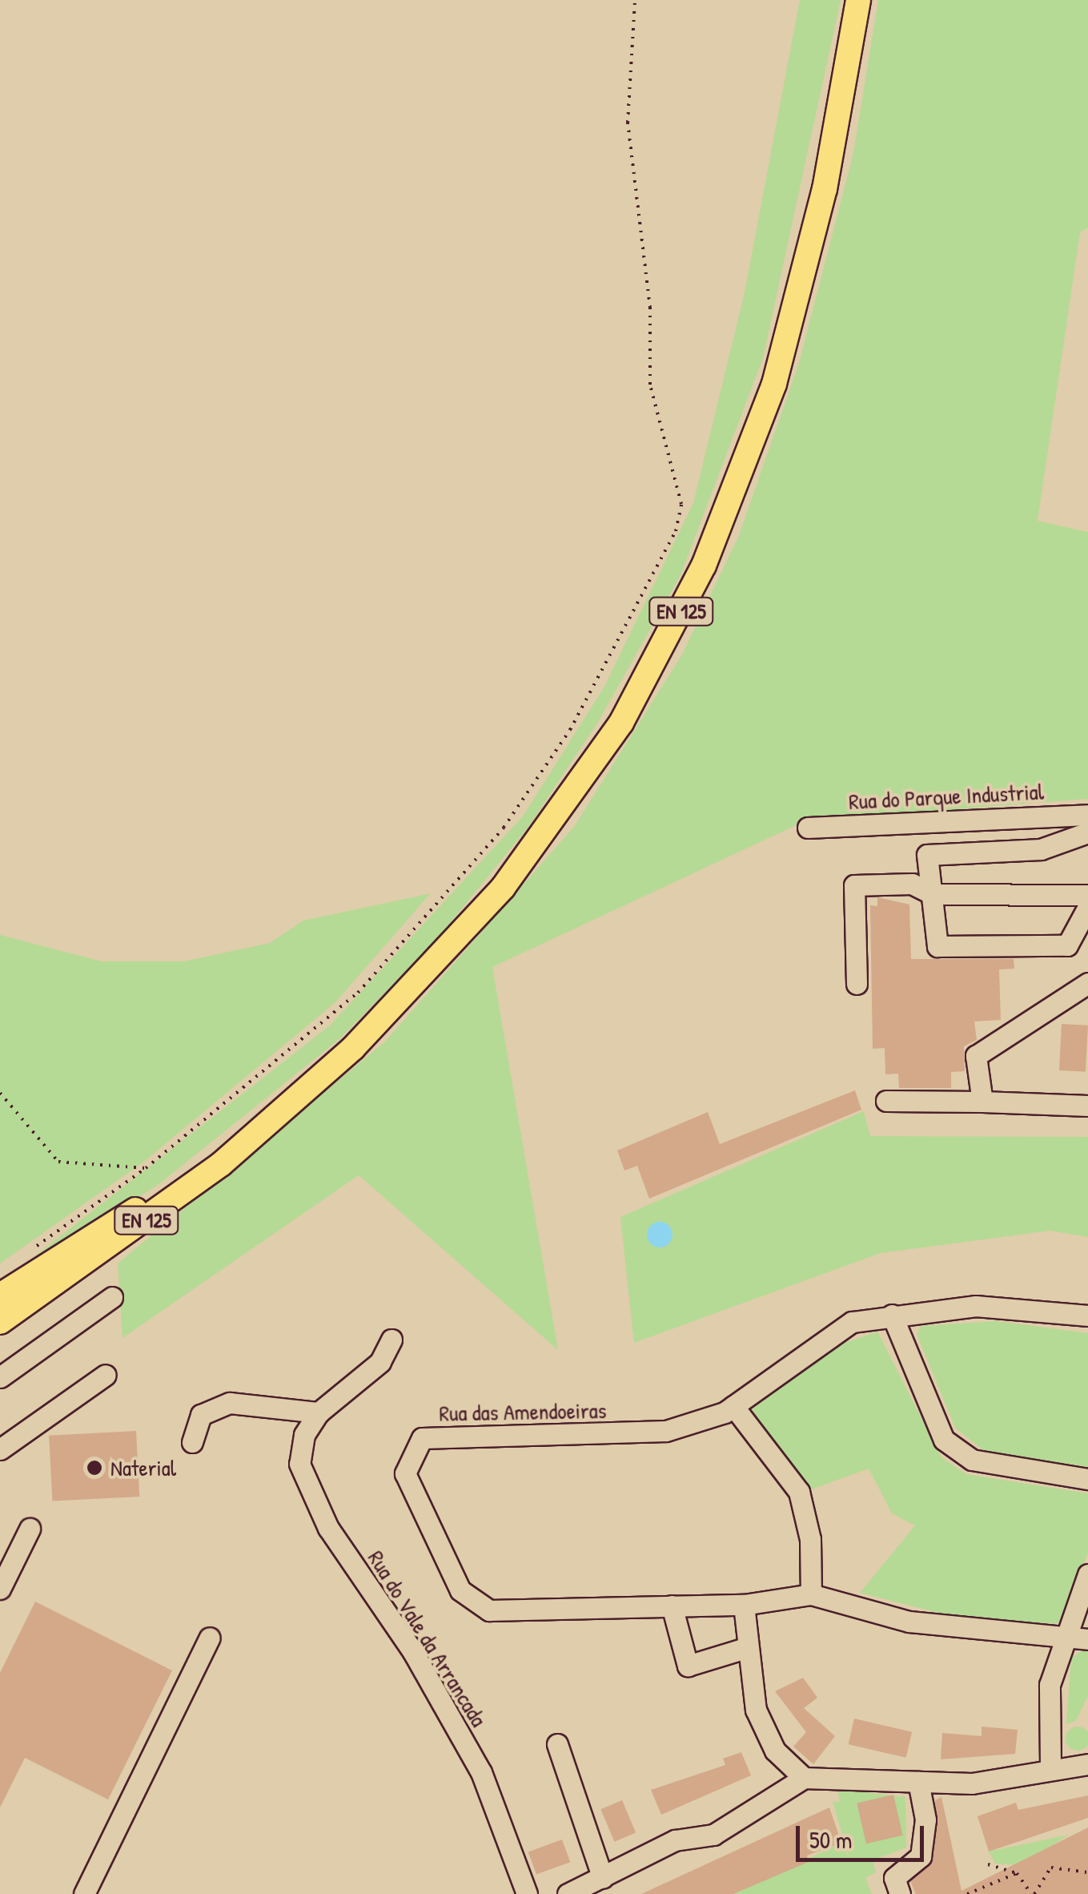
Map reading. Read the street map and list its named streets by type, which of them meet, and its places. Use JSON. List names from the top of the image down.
{
  "streets": {
    "main road": ["EN 125"],
    "street": ["Rua do Parque Industrial", "Rua das Amendoeiras", "Rua do Vale da Arrancada"]
  },
  "places": ["Naterial"],
  "scale_bar": "50 m"
}
